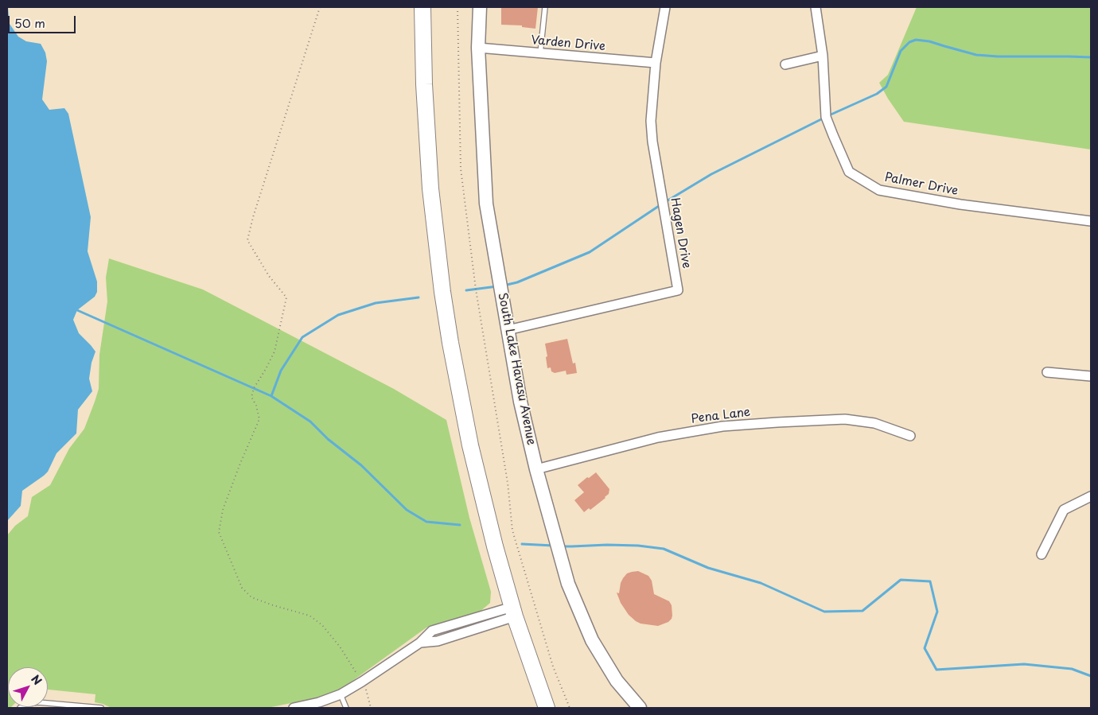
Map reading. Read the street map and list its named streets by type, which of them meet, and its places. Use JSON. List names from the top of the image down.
{
  "streets": {
    "main road": ["South Lake Havasu Avenue"],
    "street": [
      "Varden Drive",
      "Palmer Drive",
      "Hagen Drive",
      "Pena Lane"
    ]
  },
  "crossings": [
    ["Varden Drive", "Hagen Drive"],
    ["Varden Drive", "South Lake Havasu Avenue"],
    ["Hagen Drive", "South Lake Havasu Avenue"],
    ["South Lake Havasu Avenue", "Pena Lane"]
  ],
  "scale_bar": "50 m",
  "north": "top right"
}
